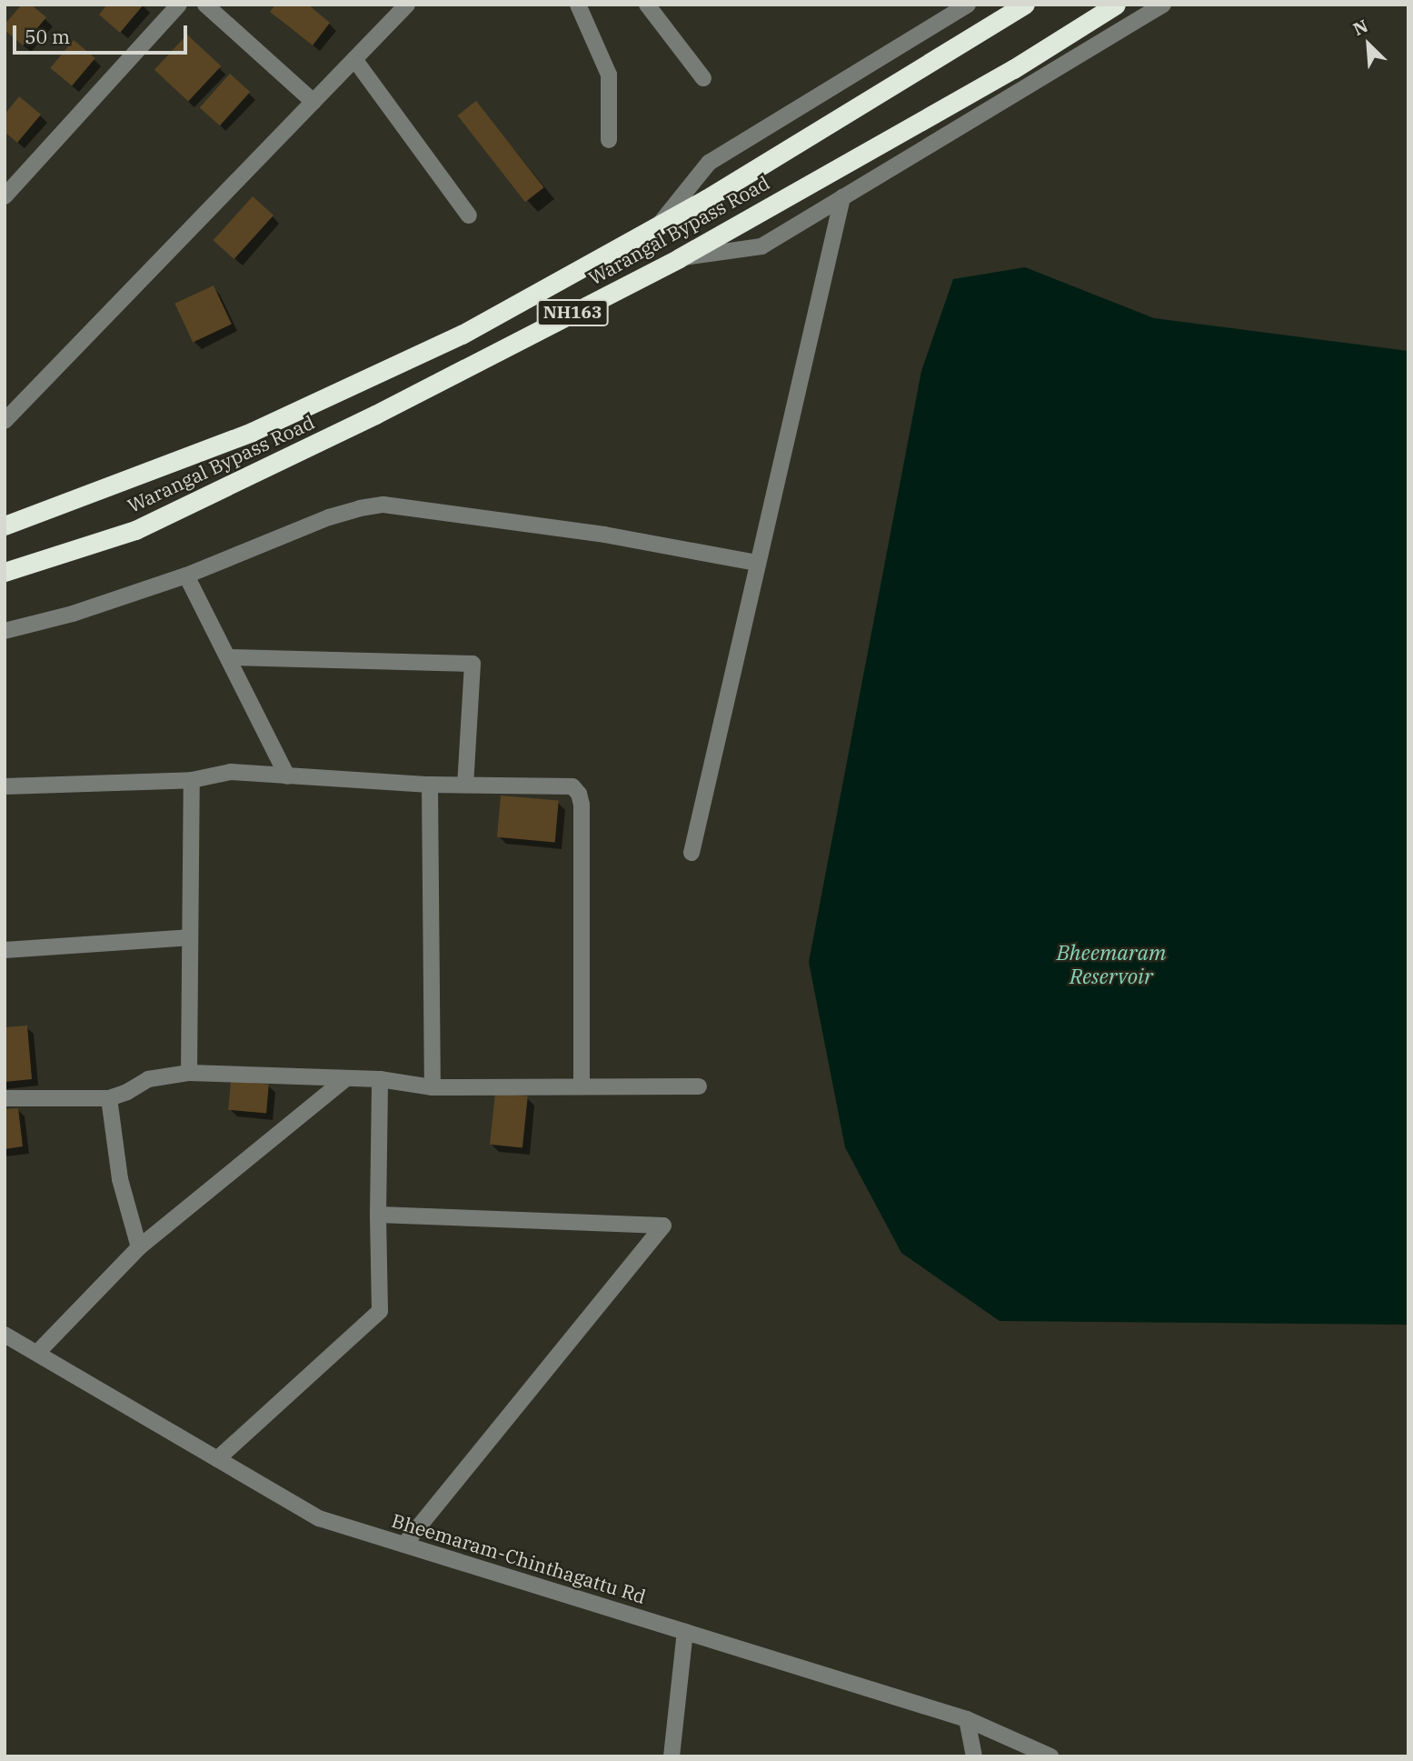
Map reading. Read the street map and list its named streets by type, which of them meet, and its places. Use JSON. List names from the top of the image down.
{
  "streets": {
    "highway": ["Warangal Bypass Road", "NH163"],
    "street": ["Bheemaram-Chinthagattu Rd"]
  },
  "water": ["Bheemaram Reservoir"],
  "scale_bar": "50 m",
  "north": "top left"
}
